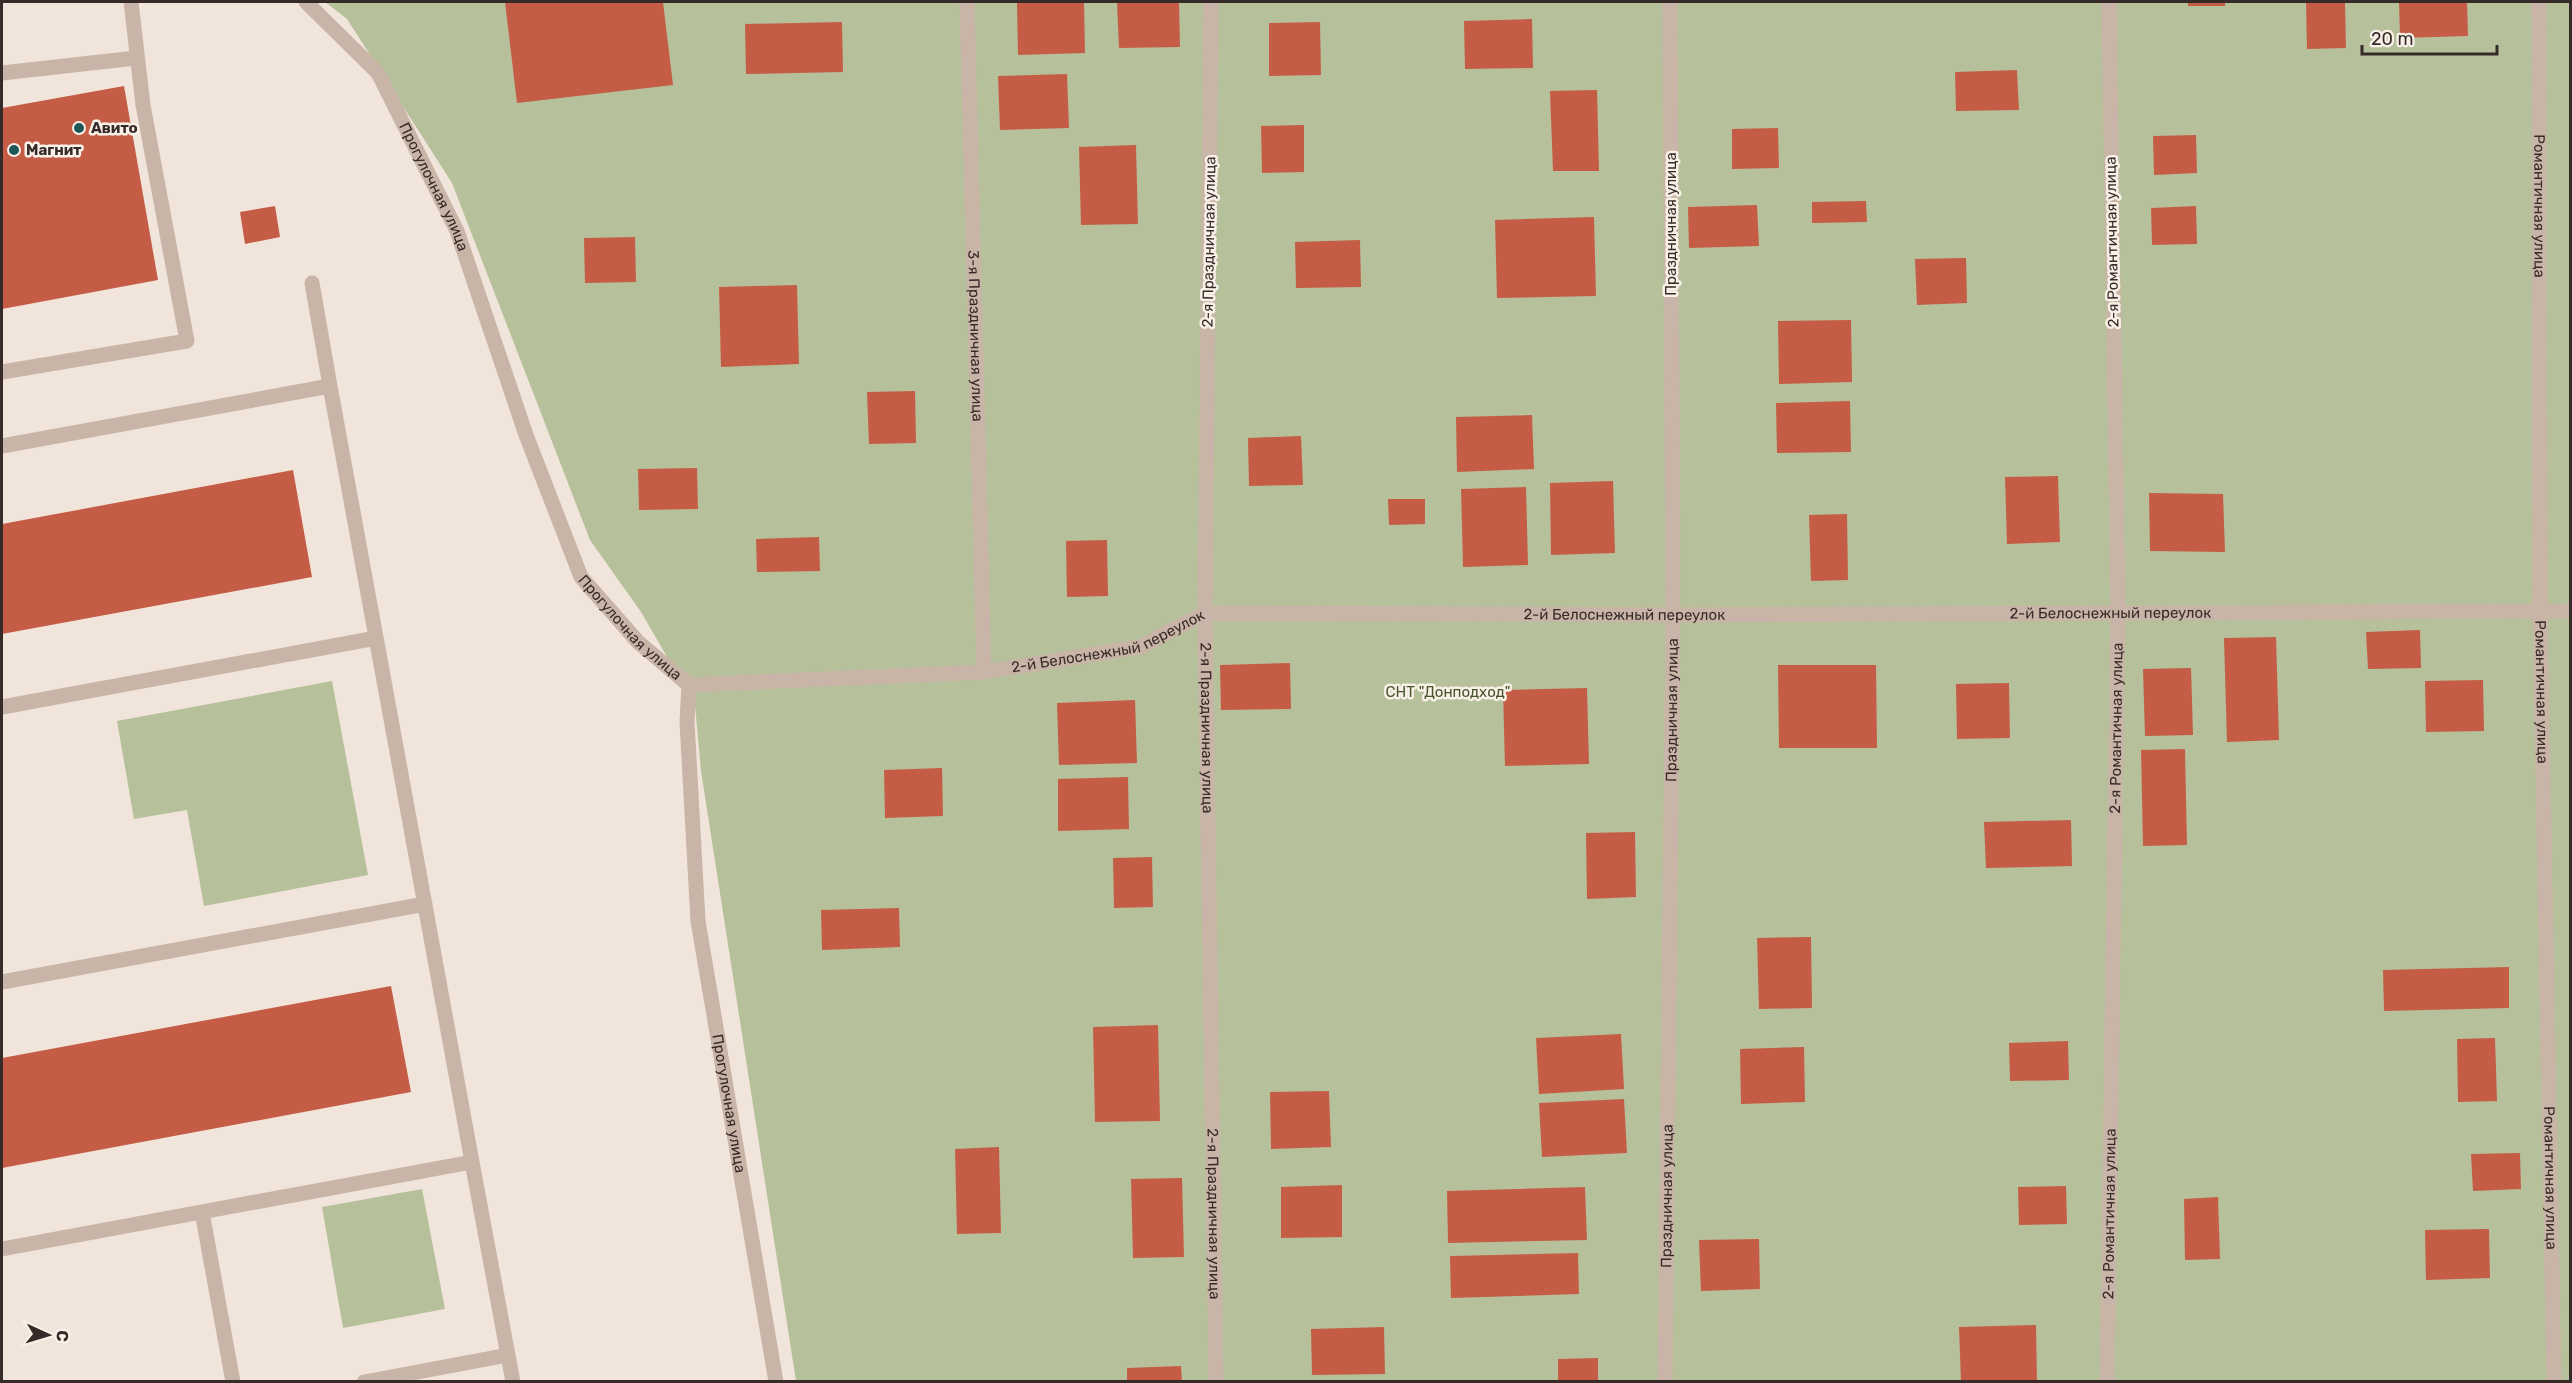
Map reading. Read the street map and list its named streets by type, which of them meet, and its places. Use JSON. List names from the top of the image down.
{
  "streets": {
    "street": [
      "Прогулочная улица",
      "Романтичная улица",
      "Праздничная улица",
      "2-я Праздничная улица",
      "2-я Романтичная улица",
      "3-я Праздничная улица",
      "2-й Белоснежный переулок"
    ]
  },
  "crossings": [
    ["Прогулочная улица", "2-й Белоснежный переулок"],
    ["Романтичная улица", "2-й Белоснежный переулок"],
    ["Праздничная улица", "2-й Белоснежный переулок"],
    ["2-я Праздничная улица", "2-й Белоснежный переулок"],
    ["2-я Романтичная улица", "2-й Белоснежный переулок"],
    ["3-я Праздничная улица", "2-й Белоснежный переулок"]
  ],
  "parks": ["СНТ \"Донподход\""],
  "places": ["Авито", "Магнит"],
  "scale_bar": "20 m",
  "north": "right"
}
